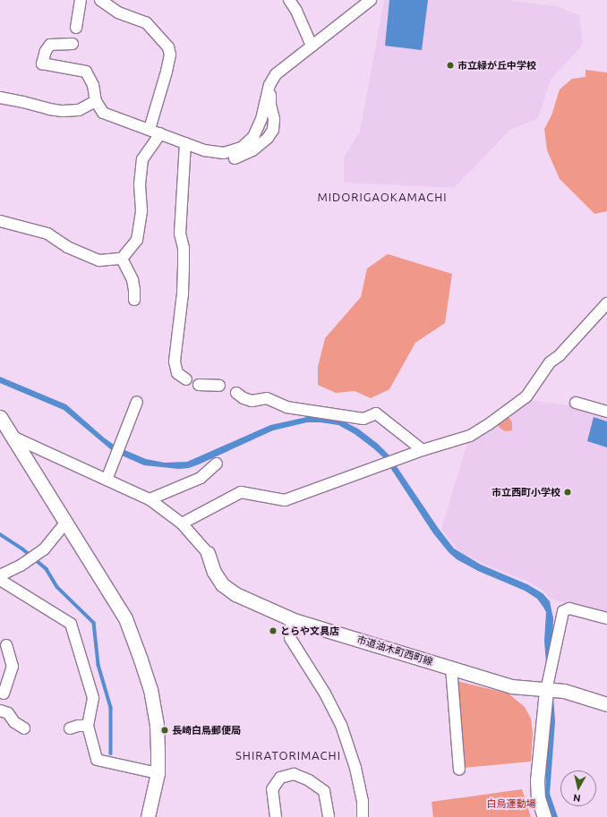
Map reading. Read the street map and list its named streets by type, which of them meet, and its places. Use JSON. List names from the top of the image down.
{
  "streets": {
    "street": ["市道油木町西町線"]
  },
  "districts": ["MIDORIGAOKAMACHI", "SHIRATORIMACHI"],
  "parks": ["白鳥運動場"],
  "places": [
    "市立緑が丘中学校",
    "市立西町小学校",
    "とらや文具店",
    "長崎白鳥郵便局"
  ],
  "north": "bottom"
}
